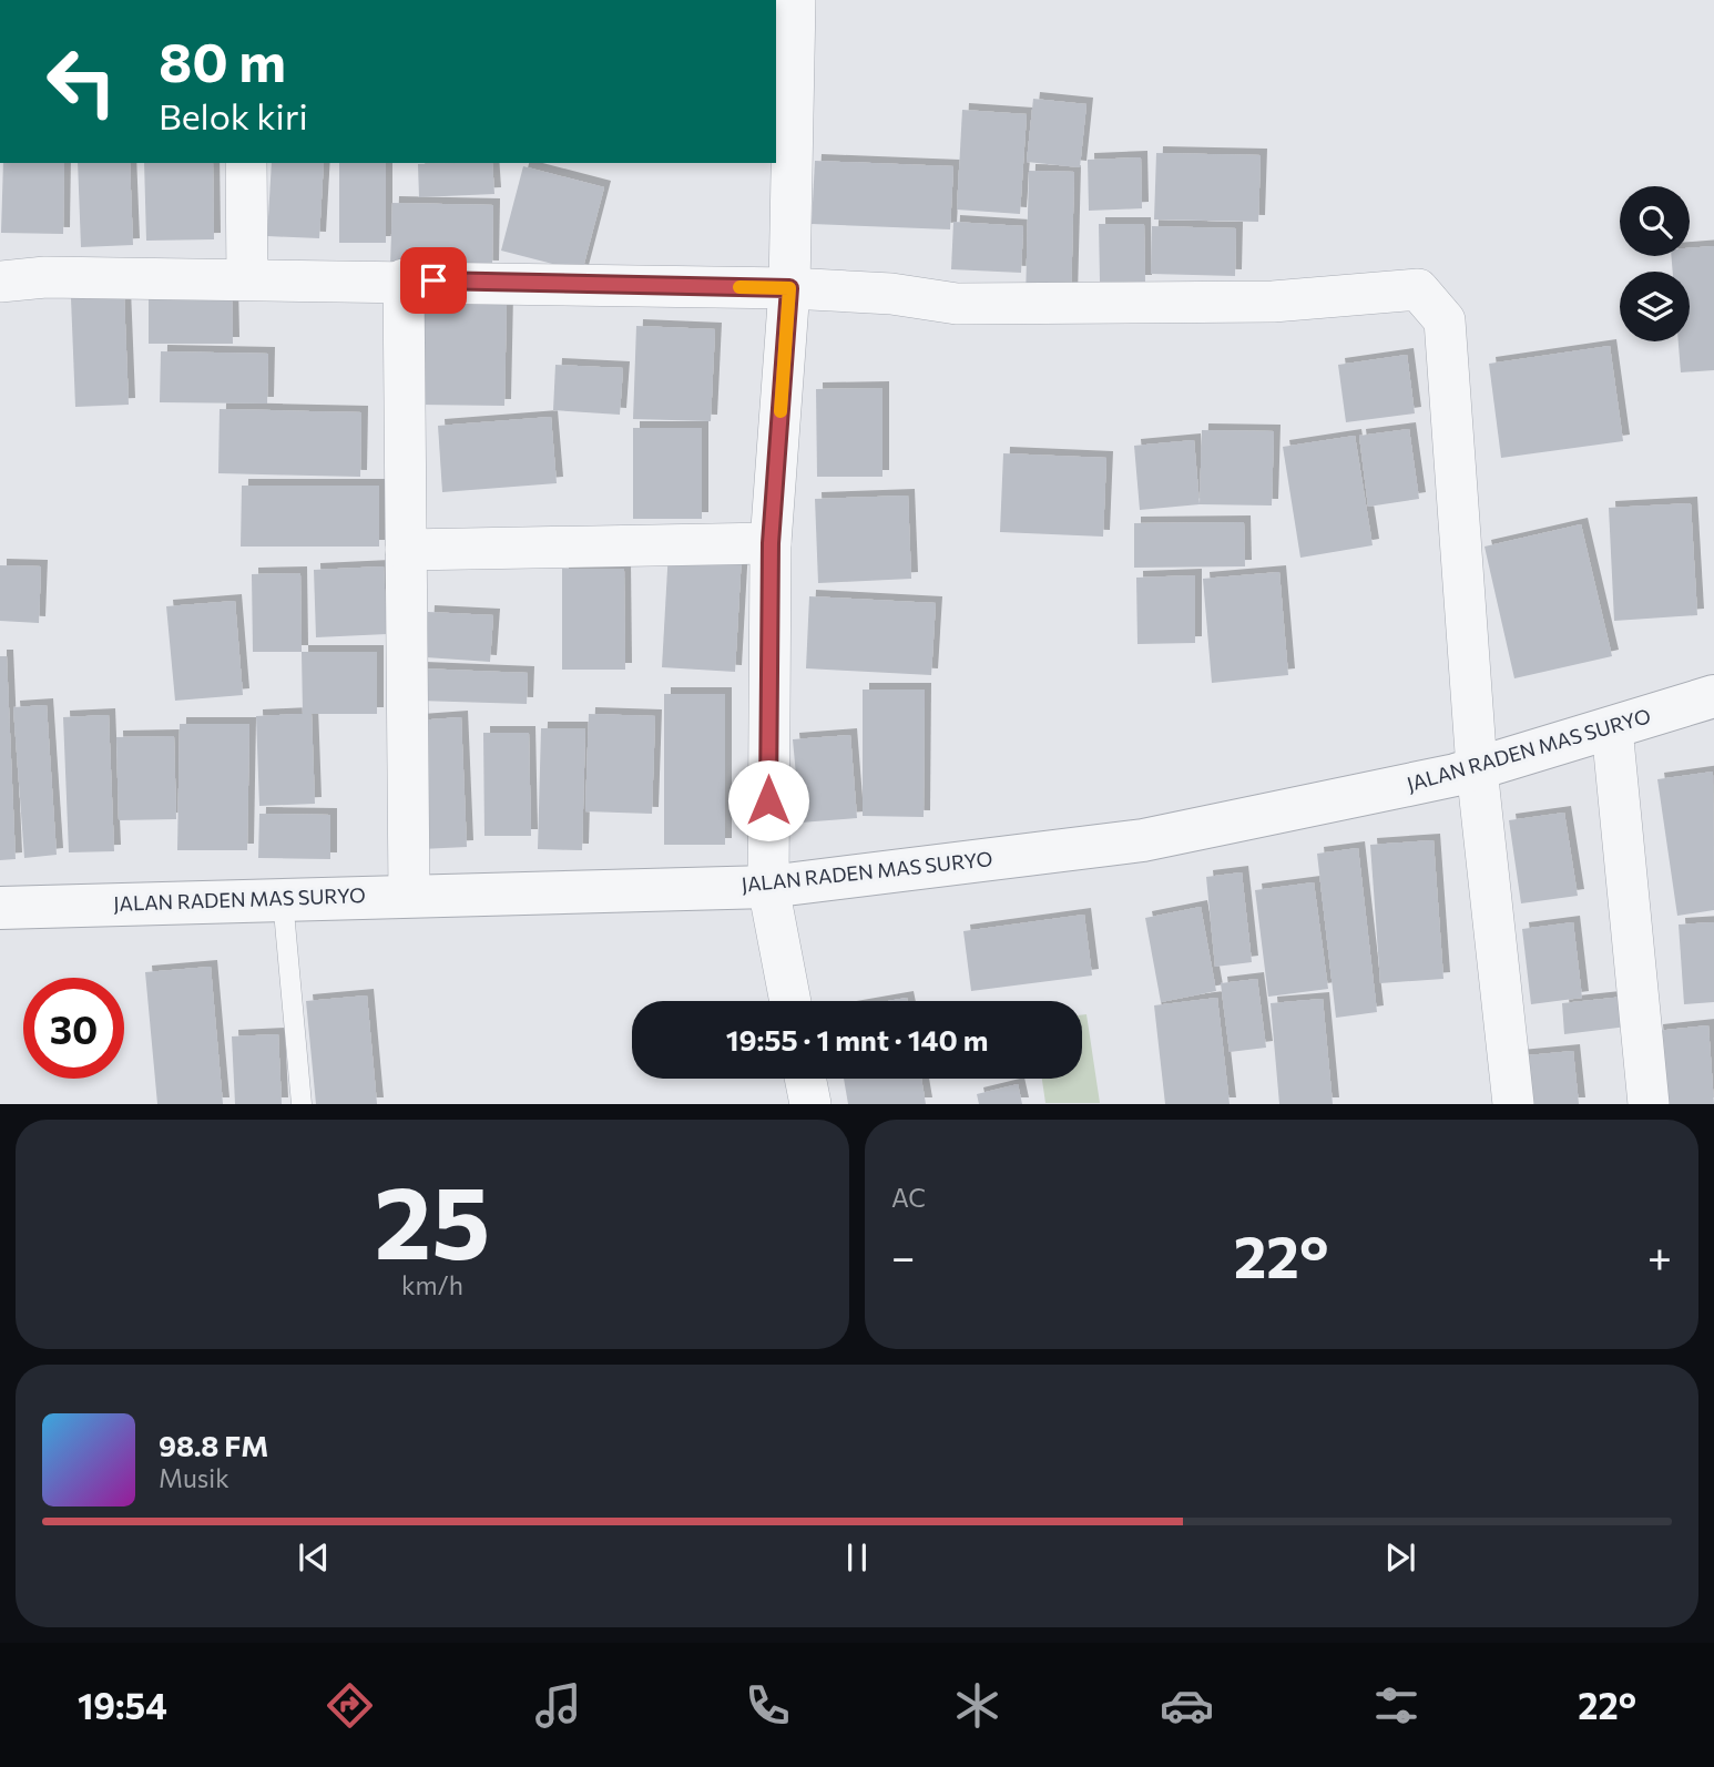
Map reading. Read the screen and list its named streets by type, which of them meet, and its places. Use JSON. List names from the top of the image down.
{
  "streets": {
    "street": ["JALAN RADEN MAS SURYO"]
  },
  "page": {
    "turn": ["80 m", "Belok kiri"],
    "limit": "30",
    "trip": "19:55 · 1 mnt · 140 m",
    "tile": [
      ["25", "km/h"],
      "AC"
    ],
    "heat": ["−", "22°", "+"],
    "song": ["98.8 FM", "Musik"],
    "tabs": ["19:54", "22°"]
  }
}
